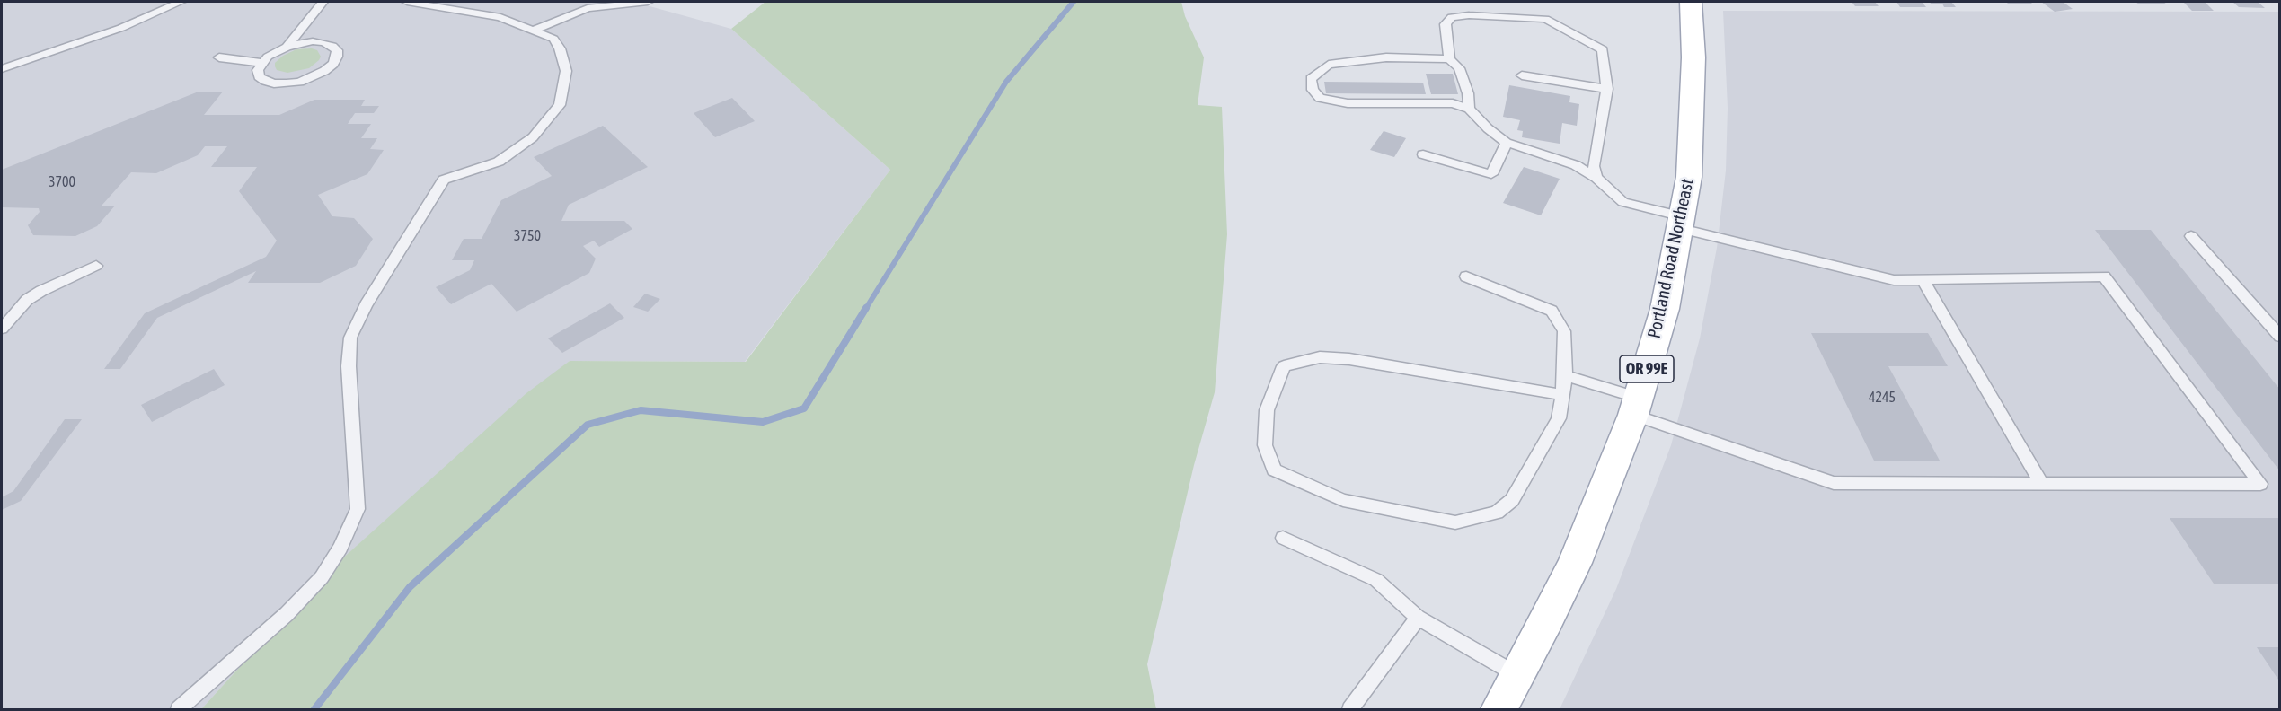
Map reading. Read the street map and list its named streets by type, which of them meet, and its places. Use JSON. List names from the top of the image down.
{
  "streets": {
    "main road": ["Portland Road Northeast", "OR 99E"]
  },
  "house_numbers": ["3700", "3750", "4245"]
}
